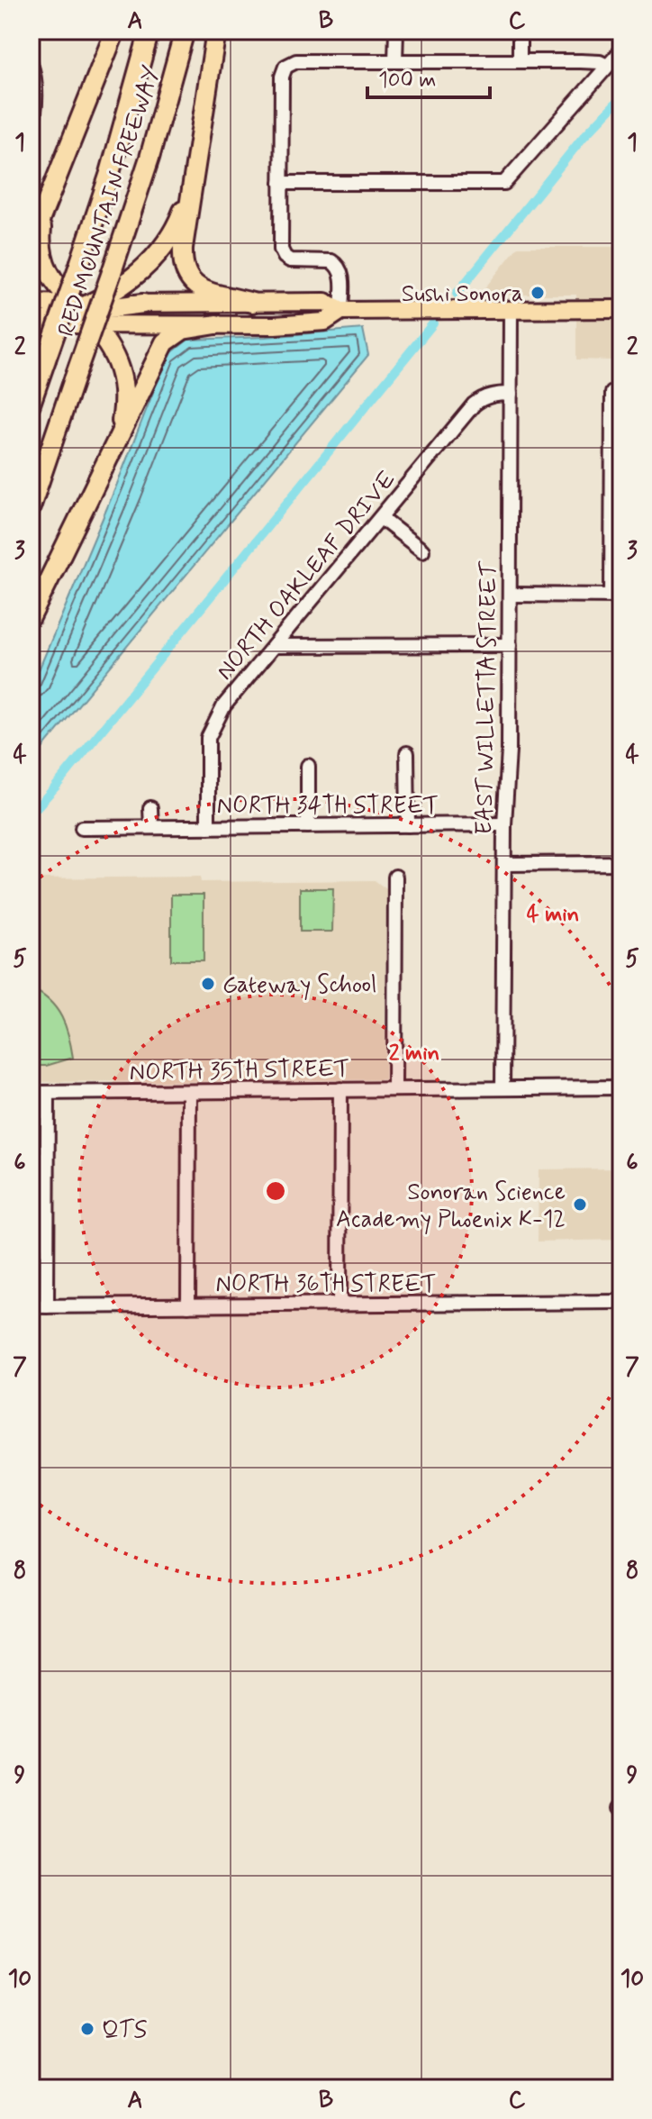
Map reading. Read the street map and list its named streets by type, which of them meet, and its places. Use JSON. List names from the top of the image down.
{
  "streets": {
    "highway": ["RED MOUNTAIN FREEWAY"],
    "street": [
      "NORTH OAKLEAF DRIVE",
      "EAST WILLETTA STREET",
      "NORTH 34TH STREET",
      "NORTH 35TH STREET",
      "NORTH 36TH STREET"
    ]
  },
  "crossings": [
    ["NORTH OAKLEAF DRIVE", "EAST WILLETTA STREET"],
    ["NORTH OAKLEAF DRIVE", "NORTH 34TH STREET"],
    ["EAST WILLETTA STREET", "NORTH 34TH STREET"],
    ["EAST WILLETTA STREET", "NORTH 35TH STREET"]
  ],
  "places": [
    "Sushi Sonora",
    "Gateway School",
    "Sonoran Science Academy Phoenix K-12",
    "QTS"
  ],
  "scale_bar": "100 m",
  "grid": {
    "columns": ["A", "B", "C"],
    "rows": [
      "1",
      "2",
      "3",
      "4",
      "5",
      "6",
      "7",
      "8",
      "9",
      "10"
    ]
  },
  "rings": ["4 min", "2 min"]
}
